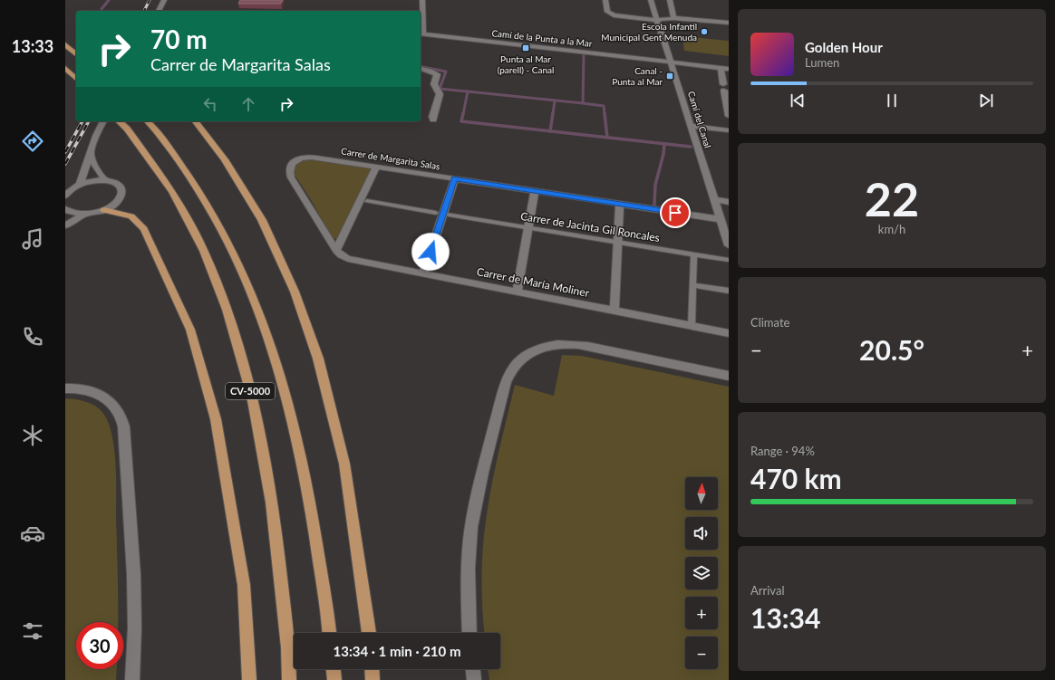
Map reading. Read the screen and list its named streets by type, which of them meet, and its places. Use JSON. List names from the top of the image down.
{
  "streets": {
    "highway": ["CV-5000"],
    "street": [
      "Camí de la Punta a la Mar",
      "Camí del Canal",
      "Carrer de Margarita Salas",
      "Carrer de Jacinta Gil Roncales",
      "Carrer de María Moliner"
    ]
  },
  "crossings": [
    ["Camí de la Punta a la Mar", "Camí del Canal"],
    ["Camí del Canal", "Carrer de Margarita Salas"],
    ["Carrer de Margarita Salas", "Carrer de María Moliner"]
  ],
  "places": {
    "other": ["Escola Infantil Municipal Gent Menuda"],
    "transit": ["Punta al Mar (parell) - Canal", "Canal - Punta al Mar"]
  },
  "north": "top",
  "page": {
    "tabs": "13:33",
    "turn": ["70 m", "Carrer de Margarita Salas"],
    "song": ["Golden Hour", "Lumen"],
    "tile": [
      ["22", "km/h"],
      "Climate",
      ["Range · 94%", "470 km"],
      ["Arrival", "13:34"]
    ],
    "heat": ["−", "20.5°", "+"],
    "map_buttons": ["+", "−"],
    "limit": "30",
    "trip": "13:34 · 1 min · 210 m"
  }
}
